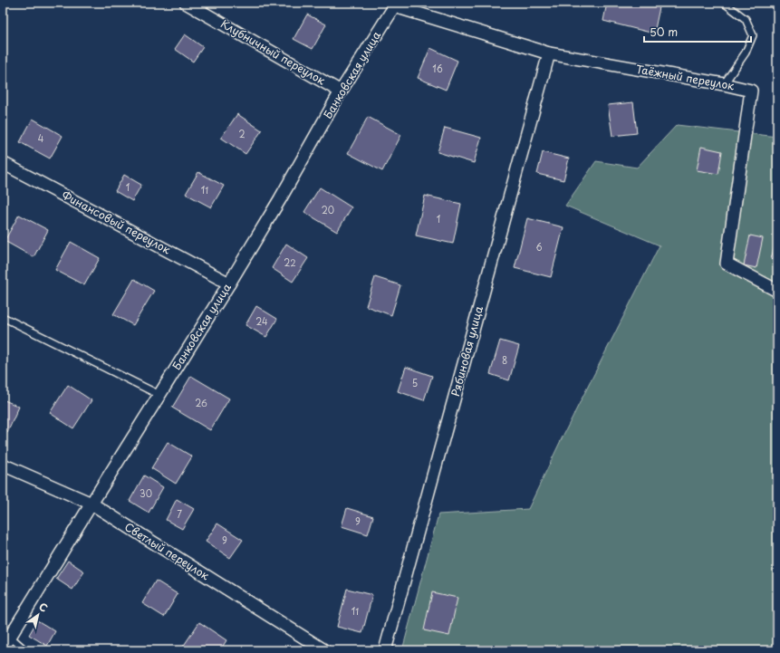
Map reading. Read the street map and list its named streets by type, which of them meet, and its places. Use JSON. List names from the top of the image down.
{
  "streets": {
    "street": [
      "Клубничный переулок",
      "Банковская улица",
      "Таёжный переулок",
      "Финансовый переулок",
      "Рябиновая улица",
      "Светлый переулок"
    ]
  },
  "crossings": [
    ["Клубничный переулок", "Банковская улица"],
    ["Банковская улица", "Таёжный переулок"],
    ["Банковская улица", "Финансовый переулок"],
    ["Банковская улица", "Светлый переулок"],
    ["Таёжный переулок", "Рябиновая улица"]
  ],
  "house_numbers": [
    "16",
    "2",
    "4",
    "1",
    "11",
    "20",
    "1",
    "6",
    "22",
    "24",
    "8",
    "5",
    "26",
    "30",
    "7",
    "9",
    "9",
    "11"
  ],
  "scale_bar": "50 m",
  "north": "top right"
}
